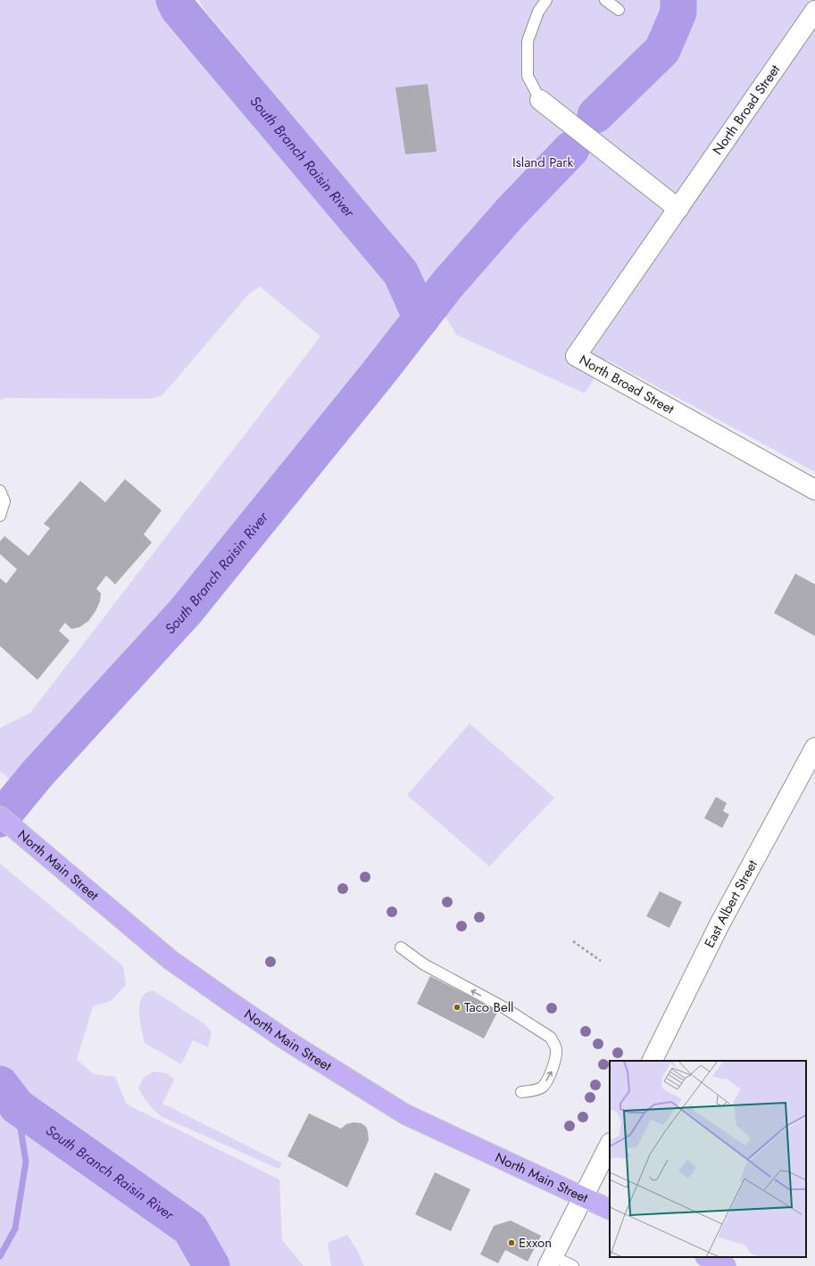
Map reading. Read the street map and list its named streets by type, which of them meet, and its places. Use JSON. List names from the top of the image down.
{
  "streets": {
    "main road": ["North Main Street"],
    "street": ["North Broad Street", "East Albert Street"]
  },
  "water": ["South Branch Raisin River"],
  "parks": ["Island Park"],
  "places": ["Taco Bell", "Exxon"]
}
